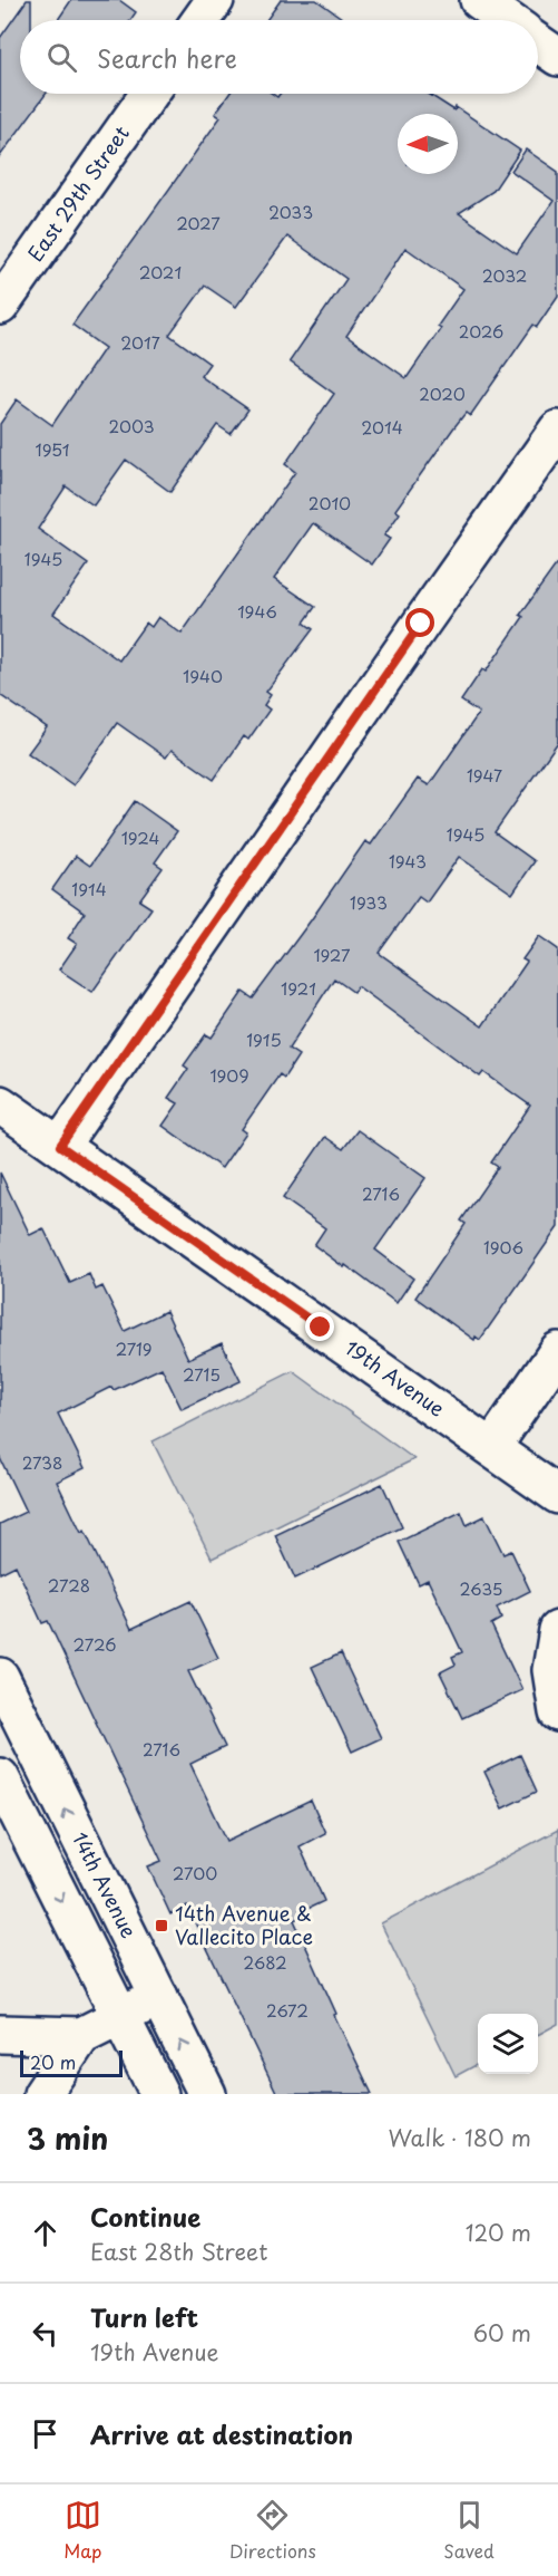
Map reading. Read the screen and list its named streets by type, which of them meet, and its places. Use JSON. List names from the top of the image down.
{
  "streets": {
    "street": ["East 29th Street", "19th Avenue", "14th Avenue"]
  },
  "places": {
    "transit": ["14th Avenue & Vallecito Place"]
  },
  "house_numbers": [
    "2033",
    "2027",
    "2021",
    "2032",
    "2026",
    "2017",
    "2020",
    "2003",
    "2014",
    "1951",
    "2010",
    "1945",
    "1946",
    "1940",
    "1947",
    "1945",
    "1924",
    "1943",
    "1914",
    "1933",
    "1927",
    "1921",
    "1915",
    "1909",
    "2716",
    "1906",
    "2719",
    "2715",
    "2738",
    "2728",
    "2635",
    "2726",
    "2716",
    "2700",
    "2682",
    "2672"
  ],
  "scale_bar": "20 m",
  "north": "left",
  "page": {
    "search": "Search here",
    "scale": "20 m",
    "heading": ["3 min", "Walk · 180 m"],
    "list": [
      ["Continue", "East 28th Street", "120 m"],
      ["Turn left", "19th Avenue", "60 m"],
      "Arrive at destination"
    ],
    "nav": ["Map", "Directions", "Saved"]
  }
}
